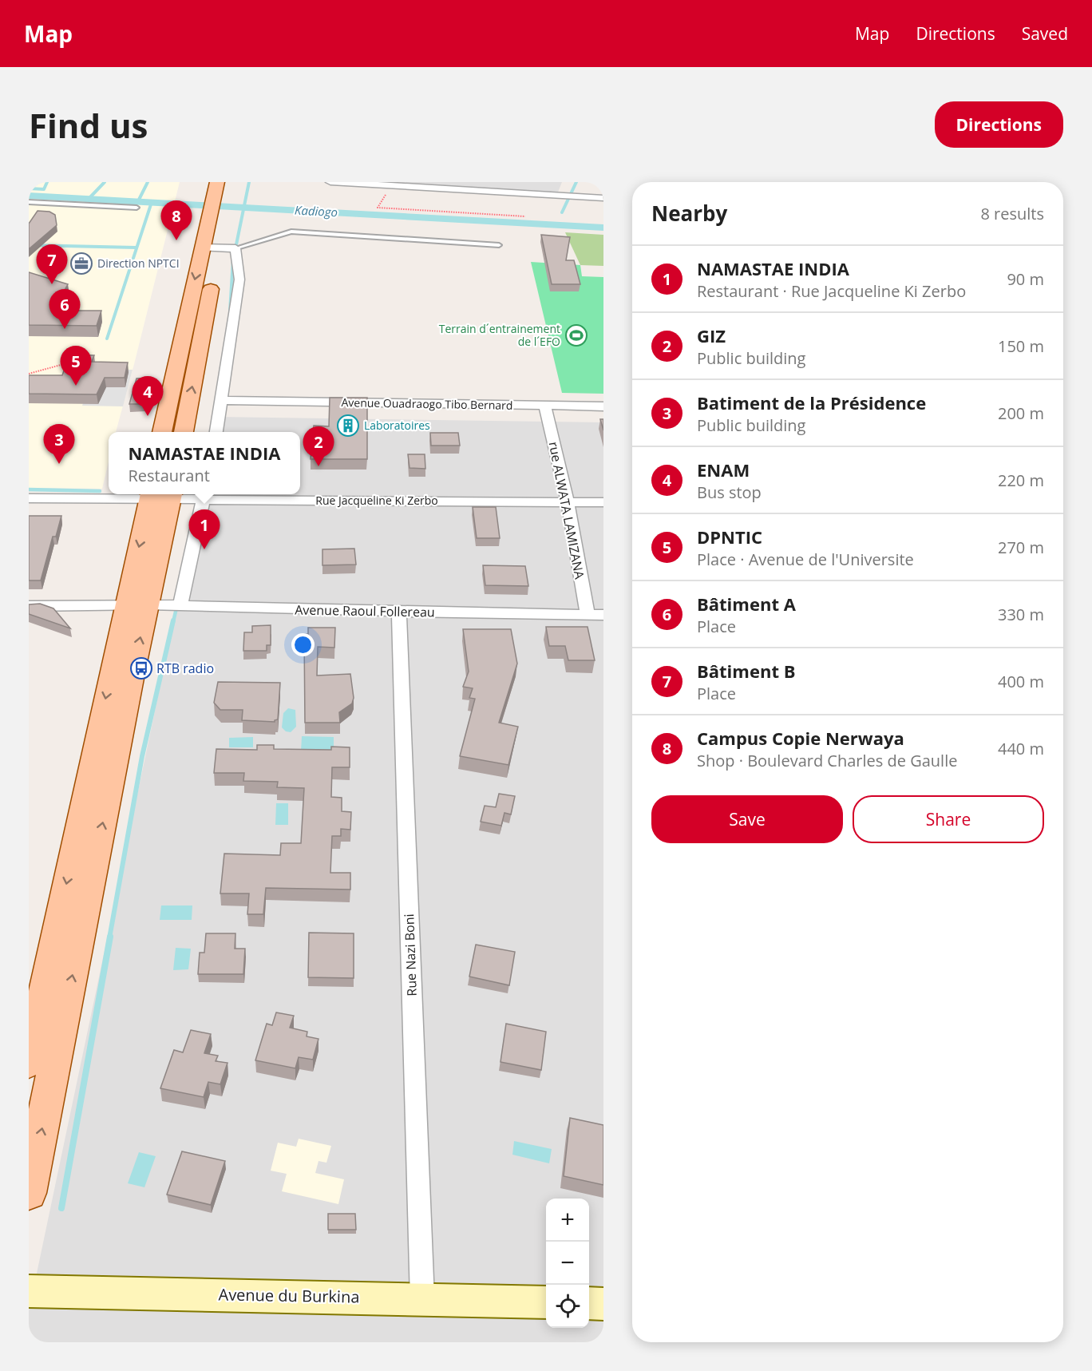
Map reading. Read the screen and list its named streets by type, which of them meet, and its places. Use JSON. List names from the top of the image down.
{
  "streets": {
    "main road": ["Avenue du Burkina"],
    "street": [
      "Avenue Ouadraogo Tibo Bernard",
      "Rue Jacqueline Ki Zerbo",
      "rue ALWATA LAMIZANA",
      "Avenue Raoul Follereau",
      "Rue Nazi Boni"
    ]
  },
  "crossings": [
    ["Avenue Ouadraogo Tibo Bernard", "rue ALWATA LAMIZANA"],
    ["Rue Jacqueline Ki Zerbo", "rue ALWATA LAMIZANA"],
    ["rue ALWATA LAMIZANA", "Avenue Raoul Follereau"],
    ["Avenue Raoul Follereau", "Rue Nazi Boni"],
    ["Rue Nazi Boni", "Avenue du Burkina"]
  ],
  "water": ["Kadiogo"],
  "places": {
    "office": ["Direction NPTCI"],
    "sports": ["Terrain d´entrainement de l´EFO"],
    "building": ["Laboratoires"],
    "bus stop": ["RTB radio"]
  },
  "page": {
    "header": "Map",
    "nav": ["Map", "Directions", "Saved"],
    "buttons": [
      "Directions",
      ["Save", "Share"]
    ],
    "title": "Find us",
    "heading": ["Nearby", "8 results"],
    "pins": [
      "8",
      "7",
      "6",
      "5",
      "4",
      "3",
      "2",
      "1"
    ],
    "list": [
      {
        "mark": "1",
        "name": "NAMASTAE INDIA",
        "note": "Restaurant · Rue Jacqueline Ki Zerbo",
        "value": "90 m"
      },
      {
        "mark": "2",
        "name": "GIZ",
        "note": "Public building",
        "value": "150 m"
      },
      {
        "mark": "3",
        "name": "Batiment de la Présidence",
        "note": "Public building",
        "value": "200 m"
      },
      {
        "mark": "4",
        "name": "ENAM",
        "note": "Bus stop",
        "value": "220 m"
      },
      {
        "mark": "5",
        "name": "DPNTIC",
        "note": "Place · Avenue de l'Universite",
        "value": "270 m"
      },
      {
        "mark": "6",
        "name": "Bâtiment A",
        "note": "Place",
        "value": "330 m"
      },
      {
        "mark": "7",
        "name": "Bâtiment B",
        "note": "Place",
        "value": "400 m"
      },
      {
        "mark": "8",
        "name": "Campus Copie Nerwaya",
        "note": "Shop · Boulevard Charles de Gaulle",
        "value": "440 m"
      }
    ],
    "popup": ["NAMASTAE INDIA", "Restaurant"],
    "map_buttons": ["+", "−"]
  }
}
